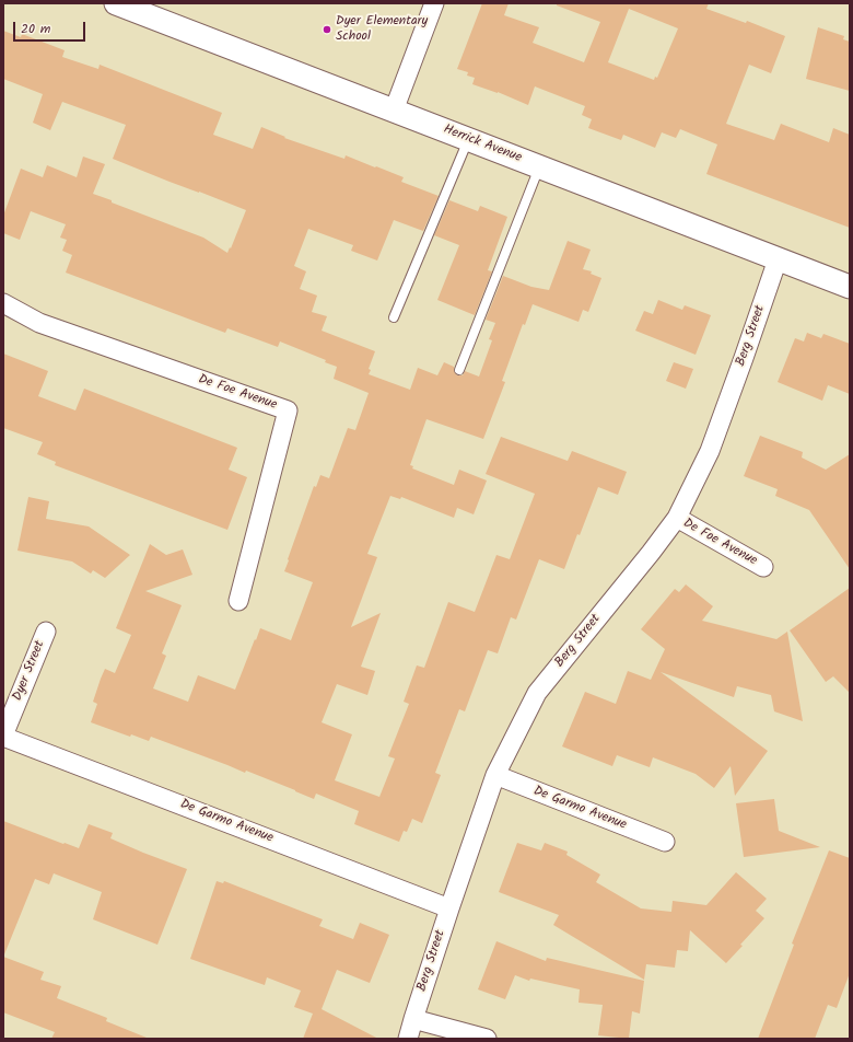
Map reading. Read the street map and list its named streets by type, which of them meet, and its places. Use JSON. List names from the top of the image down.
{
  "streets": {
    "street": [
      "Herrick Avenue",
      "Berg Street",
      "De Foe Avenue",
      "Dyer Street",
      "De Garmo Avenue"
    ]
  },
  "crossings": [
    ["Herrick Avenue", "Berg Street"],
    ["Berg Street", "De Foe Avenue"],
    ["Berg Street", "De Garmo Avenue"],
    ["Dyer Street", "De Garmo Avenue"]
  ],
  "places": ["Dyer Elementary School"],
  "scale_bar": "20 m"
}
